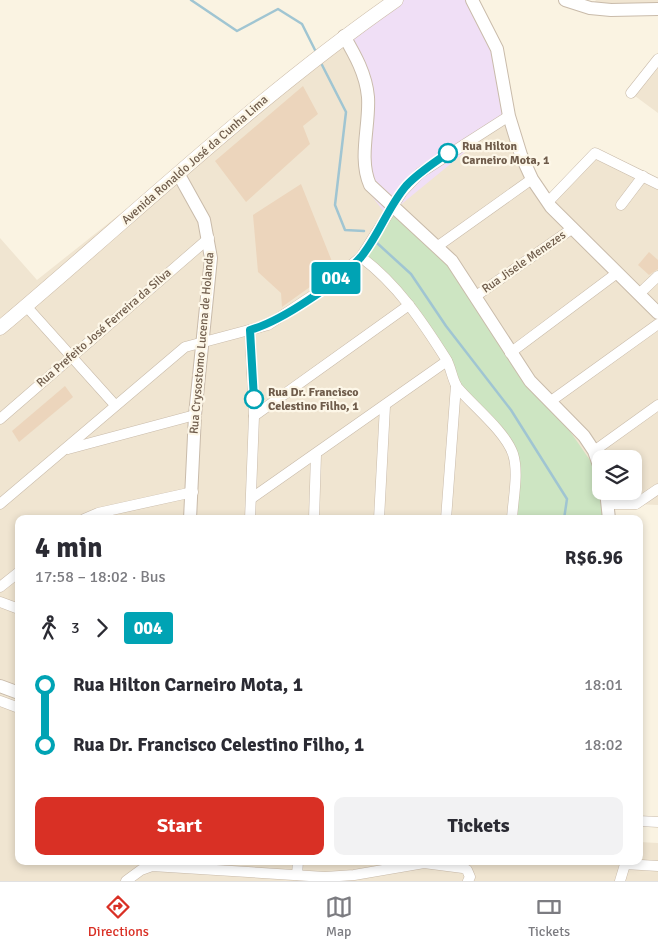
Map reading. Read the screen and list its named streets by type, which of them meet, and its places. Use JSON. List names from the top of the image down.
{
  "streets": {
    "main road": ["Avenida Ronaldo José da Cunha Lima"],
    "street": ["Rua Jisele Menezes", "Rua Prefeito José Ferreira da Silva", "Rua Crysostomo Lucena de Holanda"]
  },
  "crossings": [
    ["Avenida Ronaldo José da Cunha Lima", "Rua Crysostomo Lucena de Holanda"],
    ["Rua Prefeito José Ferreira da Silva", "Rua Crysostomo Lucena de Holanda"]
  ],
  "places": ["Rua Hilton Carneiro Mota, 1", "Rua Dr. Francisco Celestino Filho, 1"],
  "lines": ["bus line 004"],
  "page": {
    "on_map": "004",
    "heading": ["4 min", "17:58 – 18:02 · Bus", "R$6.96"],
    "legs": ["3", "004"],
    "list": [
      {
        "name": "Rua Hilton Carneiro Mota, 1",
        "value": "18:01"
      },
      {
        "name": "Rua Dr. Francisco Celestino Filho, 1",
        "value": "18:02"
      }
    ],
    "buttons": ["Start", "Tickets"],
    "tabs": ["Directions", "Map", "Tickets"]
  }
}
